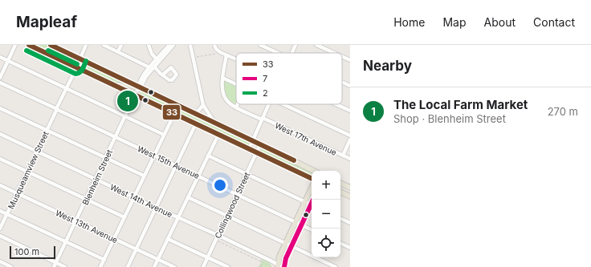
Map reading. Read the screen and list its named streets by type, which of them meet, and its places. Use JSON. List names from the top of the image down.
{
  "streets": {
    "street": [
      "West 17th Avenue",
      "West 15th Avenue",
      "Musqueamview Street",
      "Blenheim Street",
      "West 14th Avenue",
      "Collingwood Street",
      "West 13th Avenue"
    ]
  },
  "crossings": [
    ["West 15th Avenue", "Musqueamview Street"],
    ["West 15th Avenue", "Blenheim Street"],
    ["West 15th Avenue", "Collingwood Street"],
    ["Musqueamview Street", "West 14th Avenue"],
    ["Musqueamview Street", "West 13th Avenue"],
    ["Blenheim Street", "West 14th Avenue"],
    ["Blenheim Street", "West 13th Avenue"],
    ["West 14th Avenue", "Collingwood Street"]
  ],
  "lines": ["transit line 33", "transit line 2", "transit line 7"],
  "legend": ["33", "7", "2"],
  "scale_bar": "100 m",
  "page": {
    "header": "Mapleaf",
    "nav": [
      "Home",
      "Map",
      "About",
      "Contact"
    ],
    "heading": "Nearby",
    "list": [
      {
        "mark": "1",
        "name": "The Local Farm Market",
        "note": "Shop · Blenheim Street",
        "value": "270 m"
      }
    ],
    "pins": "1",
    "map_buttons": ["+", "−"],
    "scale": "100 m"
  }
}
